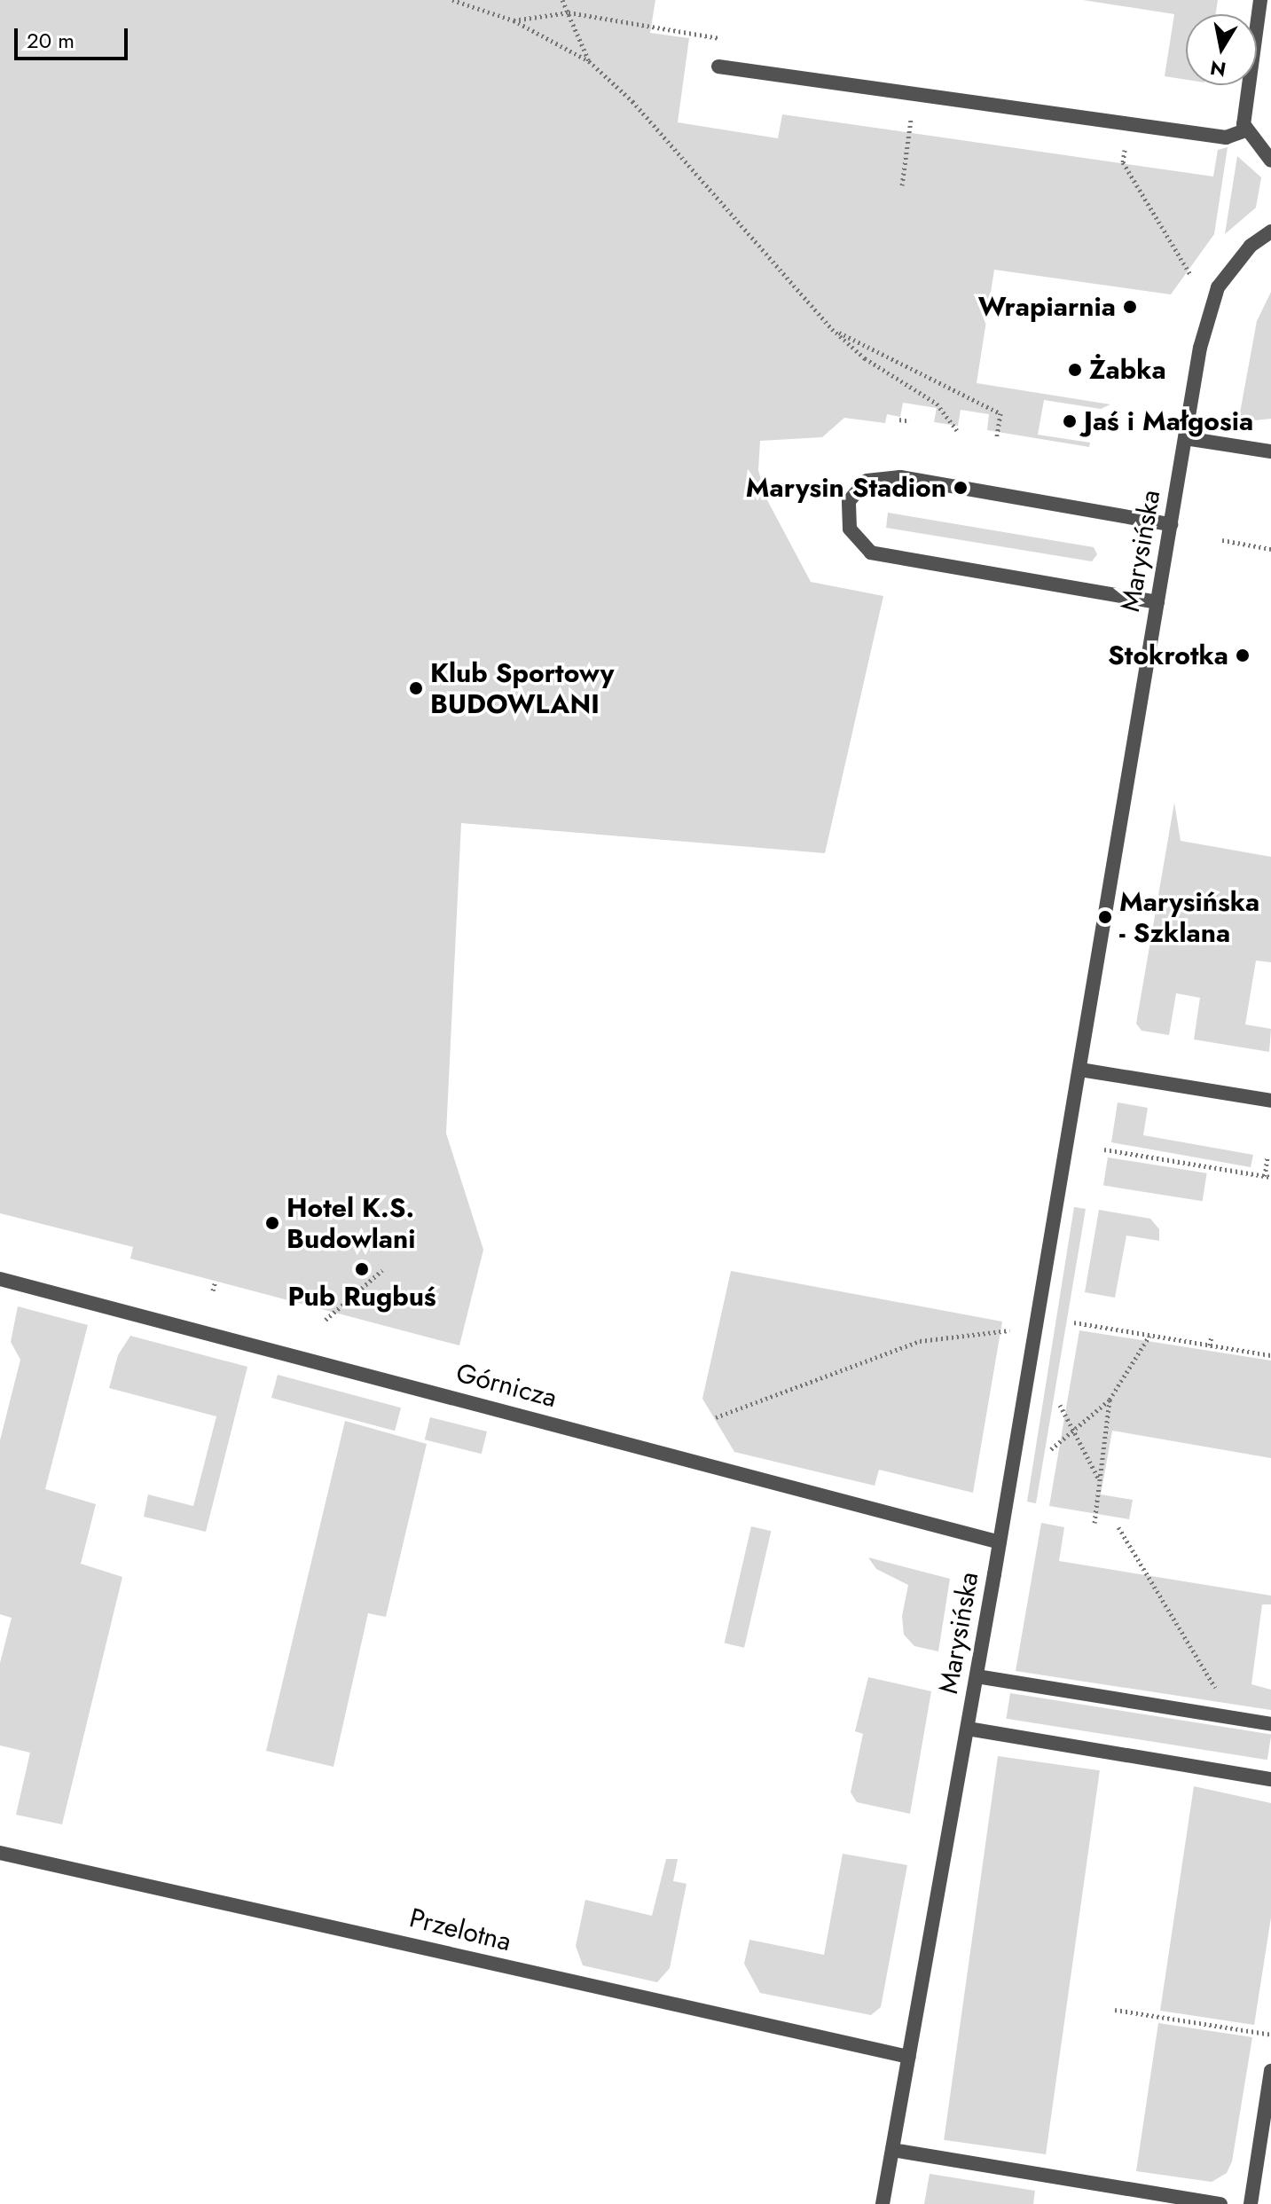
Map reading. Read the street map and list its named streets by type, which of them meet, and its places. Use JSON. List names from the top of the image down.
{
  "streets": {
    "street": ["Marysińska", "Górnicza", "Przelotna"]
  },
  "crossings": [
    ["Marysińska", "Górnicza"],
    ["Marysińska", "Przelotna"]
  ],
  "places": [
    "Wrapiarnia",
    "Żabka",
    "Jaś i Małgosia",
    "Marysin Stadion",
    "Stokrotka",
    "Klub Sportowy BUDOWLANI",
    "Marysińska - Szklana",
    "Hotel K.S. Budowlani",
    "Pub Rugbuś"
  ],
  "scale_bar": "20 m",
  "north": "bottom"
}
